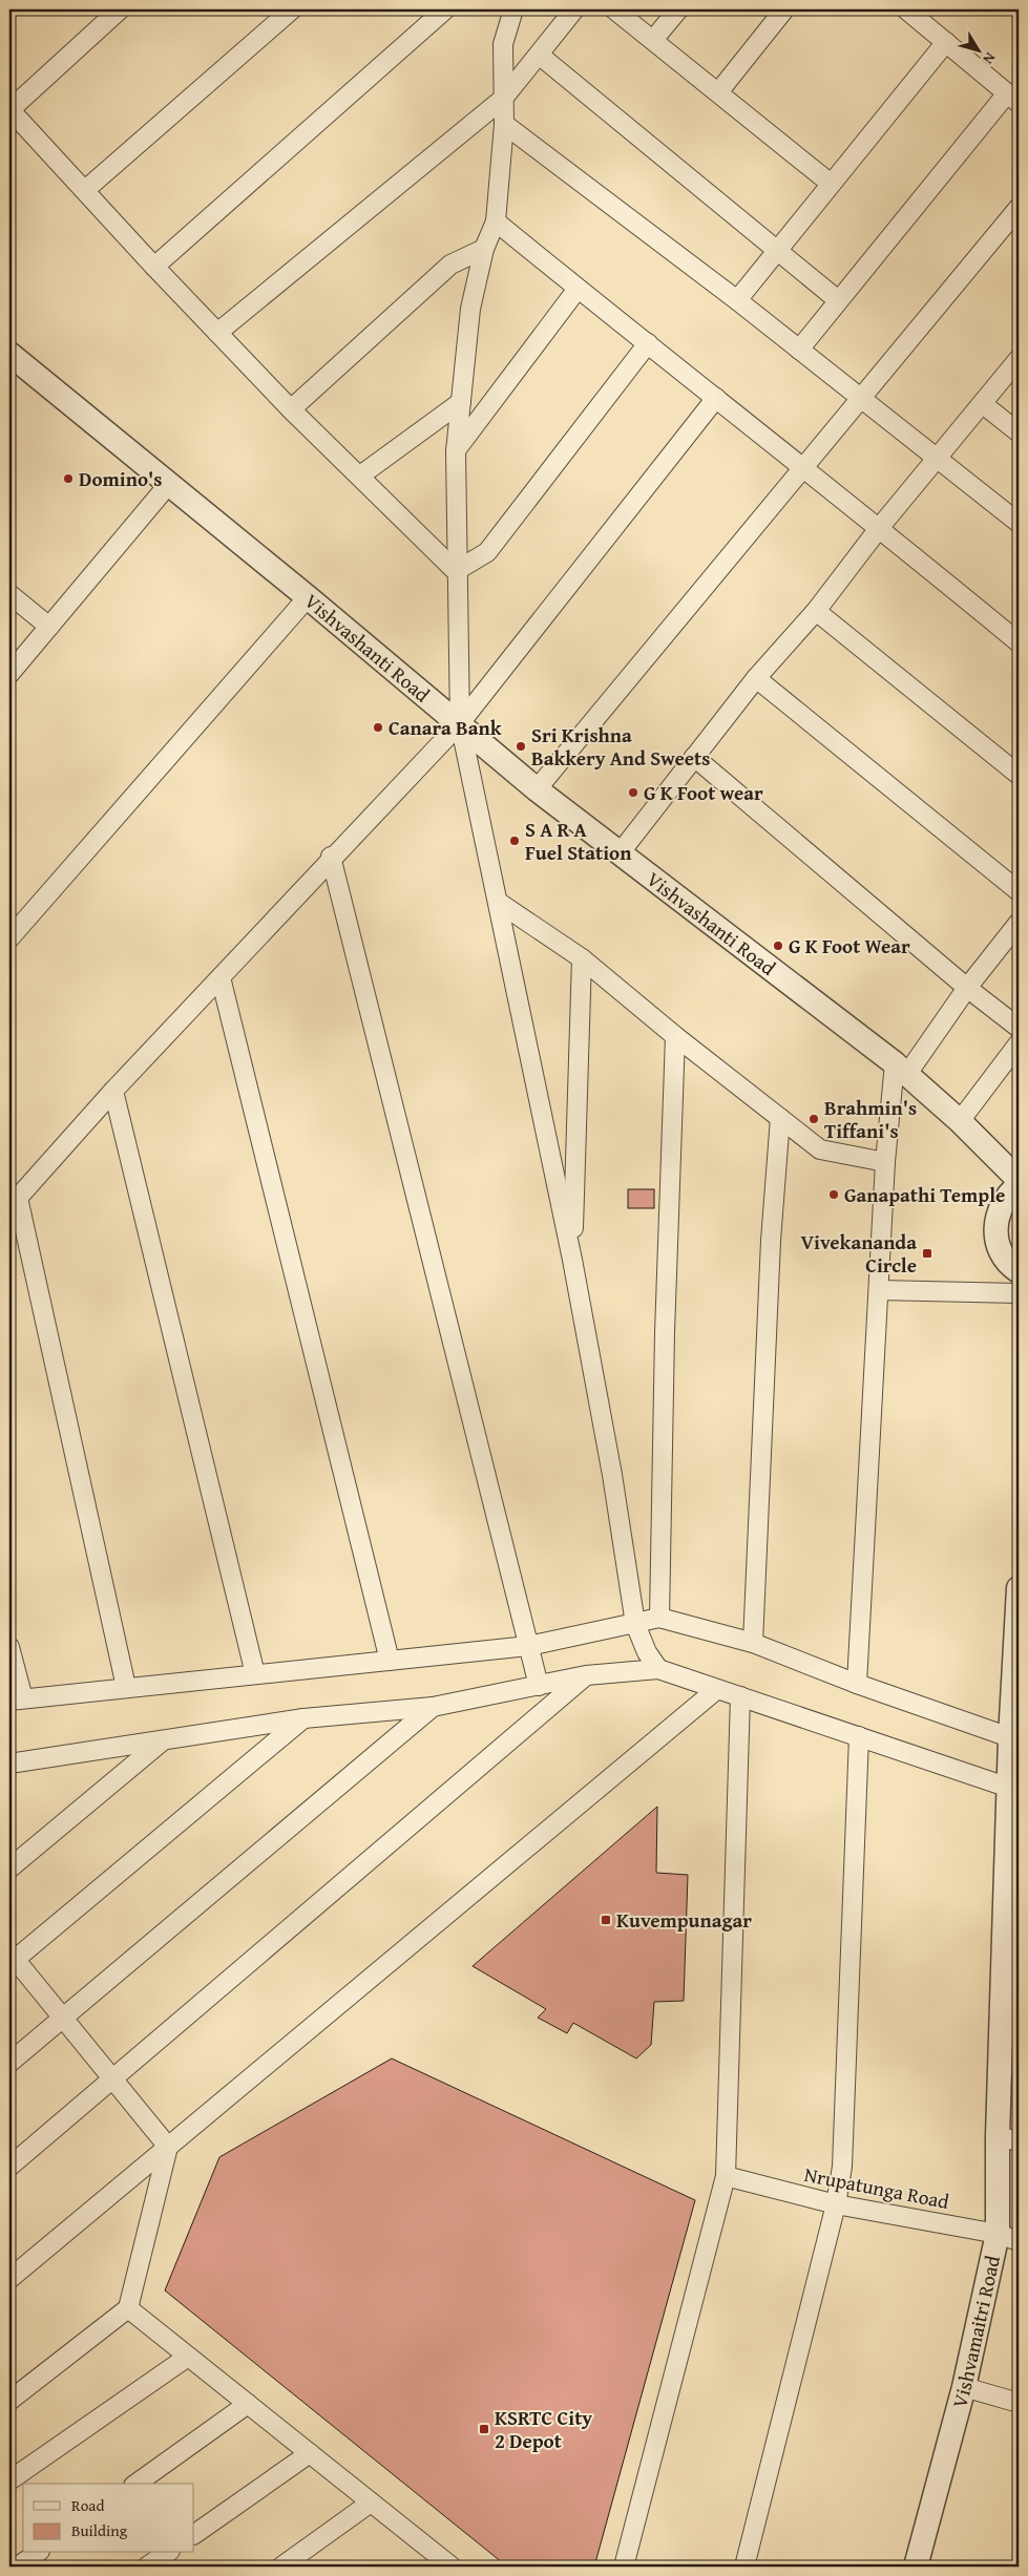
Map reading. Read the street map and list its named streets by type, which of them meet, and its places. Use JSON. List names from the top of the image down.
{
  "streets": {
    "street": ["Vishvashanti Road", "Nrupatunga Road", "Vishvamaitri Road"]
  },
  "crossings": [
    ["Nrupatunga Road", "Vishvamaitri Road"]
  ],
  "places": {
    "other": [
      "Domino's",
      "Canara Bank",
      "Sri Krishna Bakkery And Sweets",
      "G K Foot wear",
      "S A R A Fuel Station",
      "G K Foot Wear",
      "Brahmin's Tiffani's",
      "Ganapathi Temple"
    ],
    "transit": ["Vivekananda Circle", "Kuvempunagar", "KSRTC City 2 Depot"]
  },
  "legend": ["Road", "Building"],
  "north": "bottom right"
}
